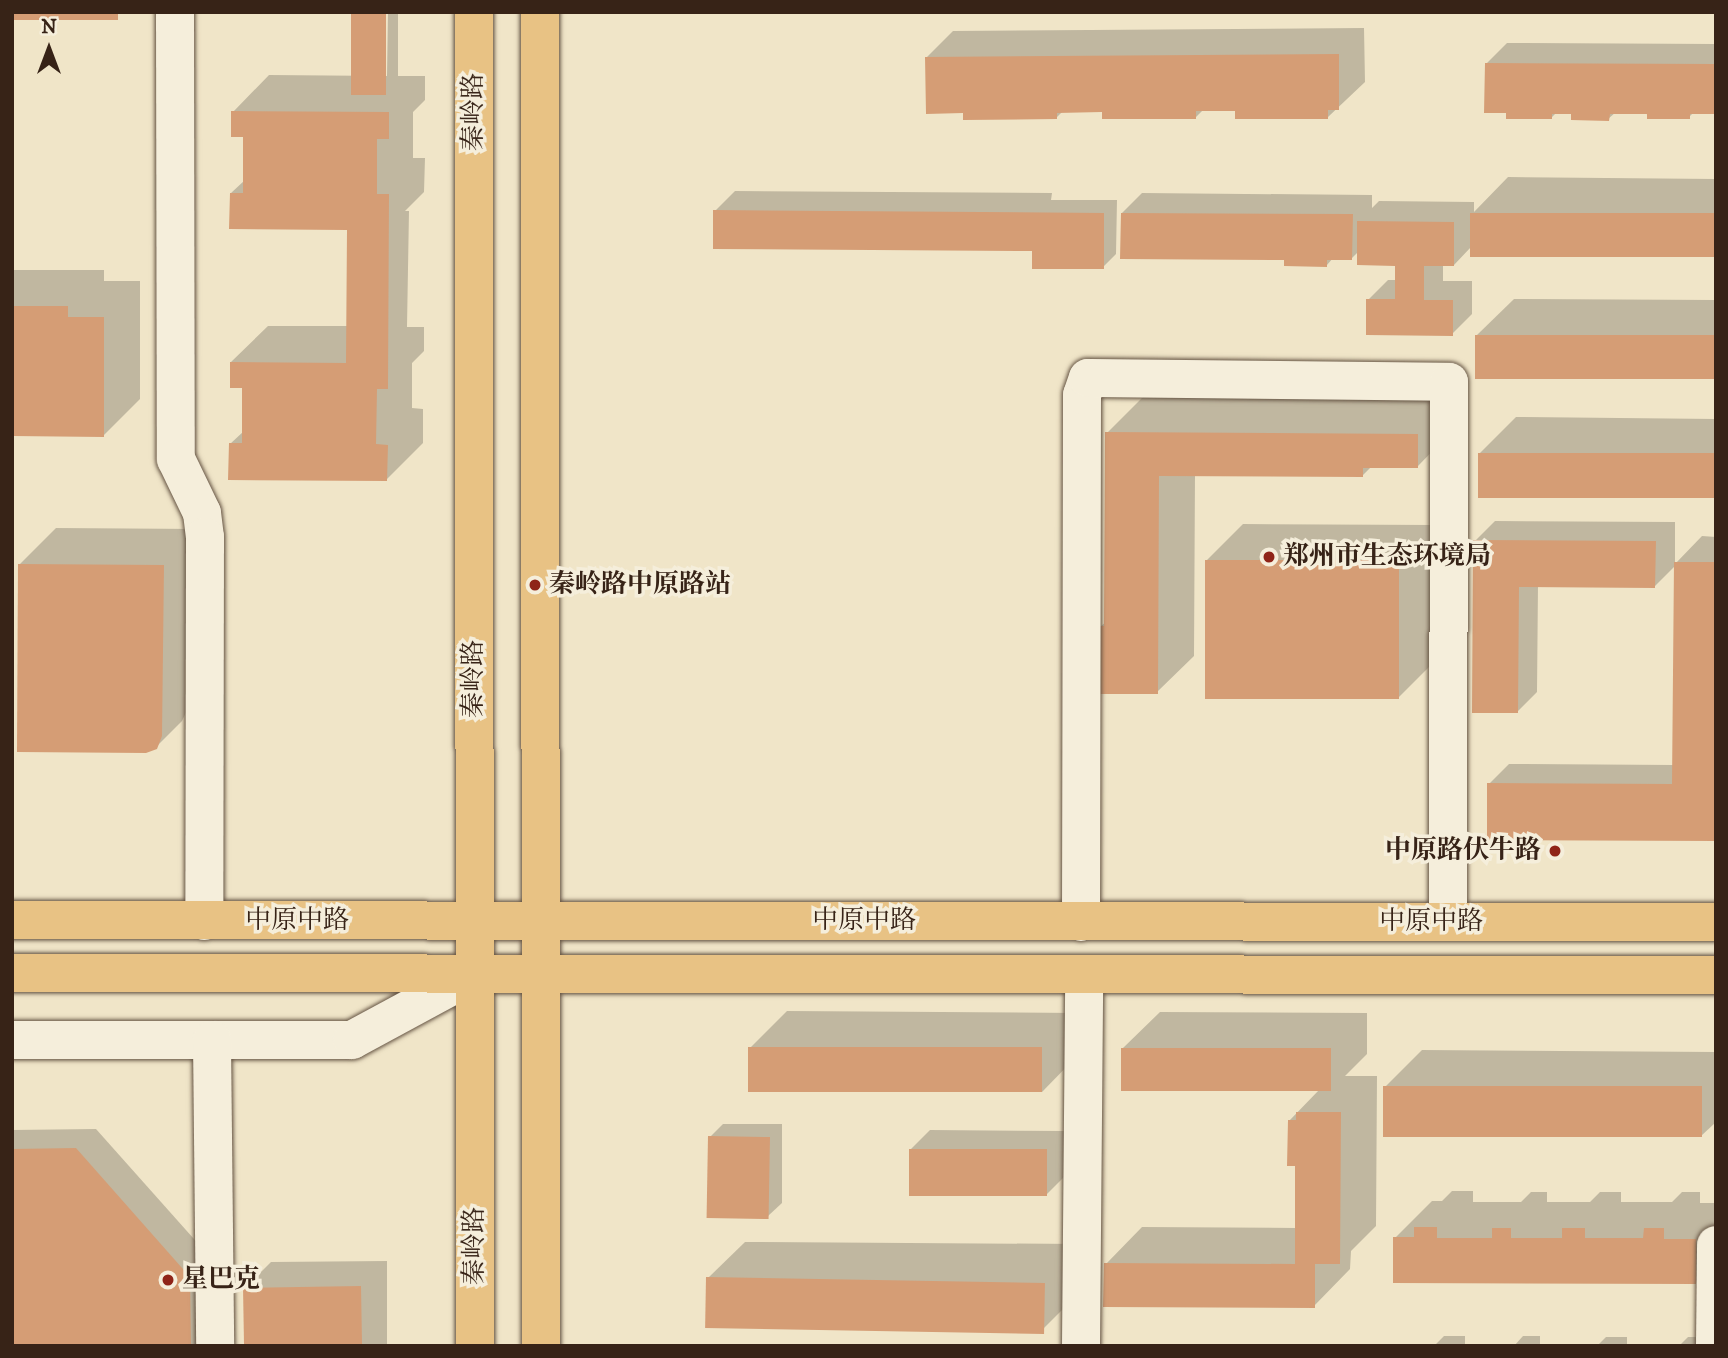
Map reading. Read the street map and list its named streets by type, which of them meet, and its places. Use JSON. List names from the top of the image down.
{
  "streets": {
    "main road": ["秦岭路", "中原中路"]
  },
  "crossings": [
    ["秦岭路", "中原中路"]
  ],
  "places": [
    "郑州市生态环境局",
    "秦岭路中原路站",
    "中原路伏牛路",
    "星巴克"
  ],
  "north": "top"
}
